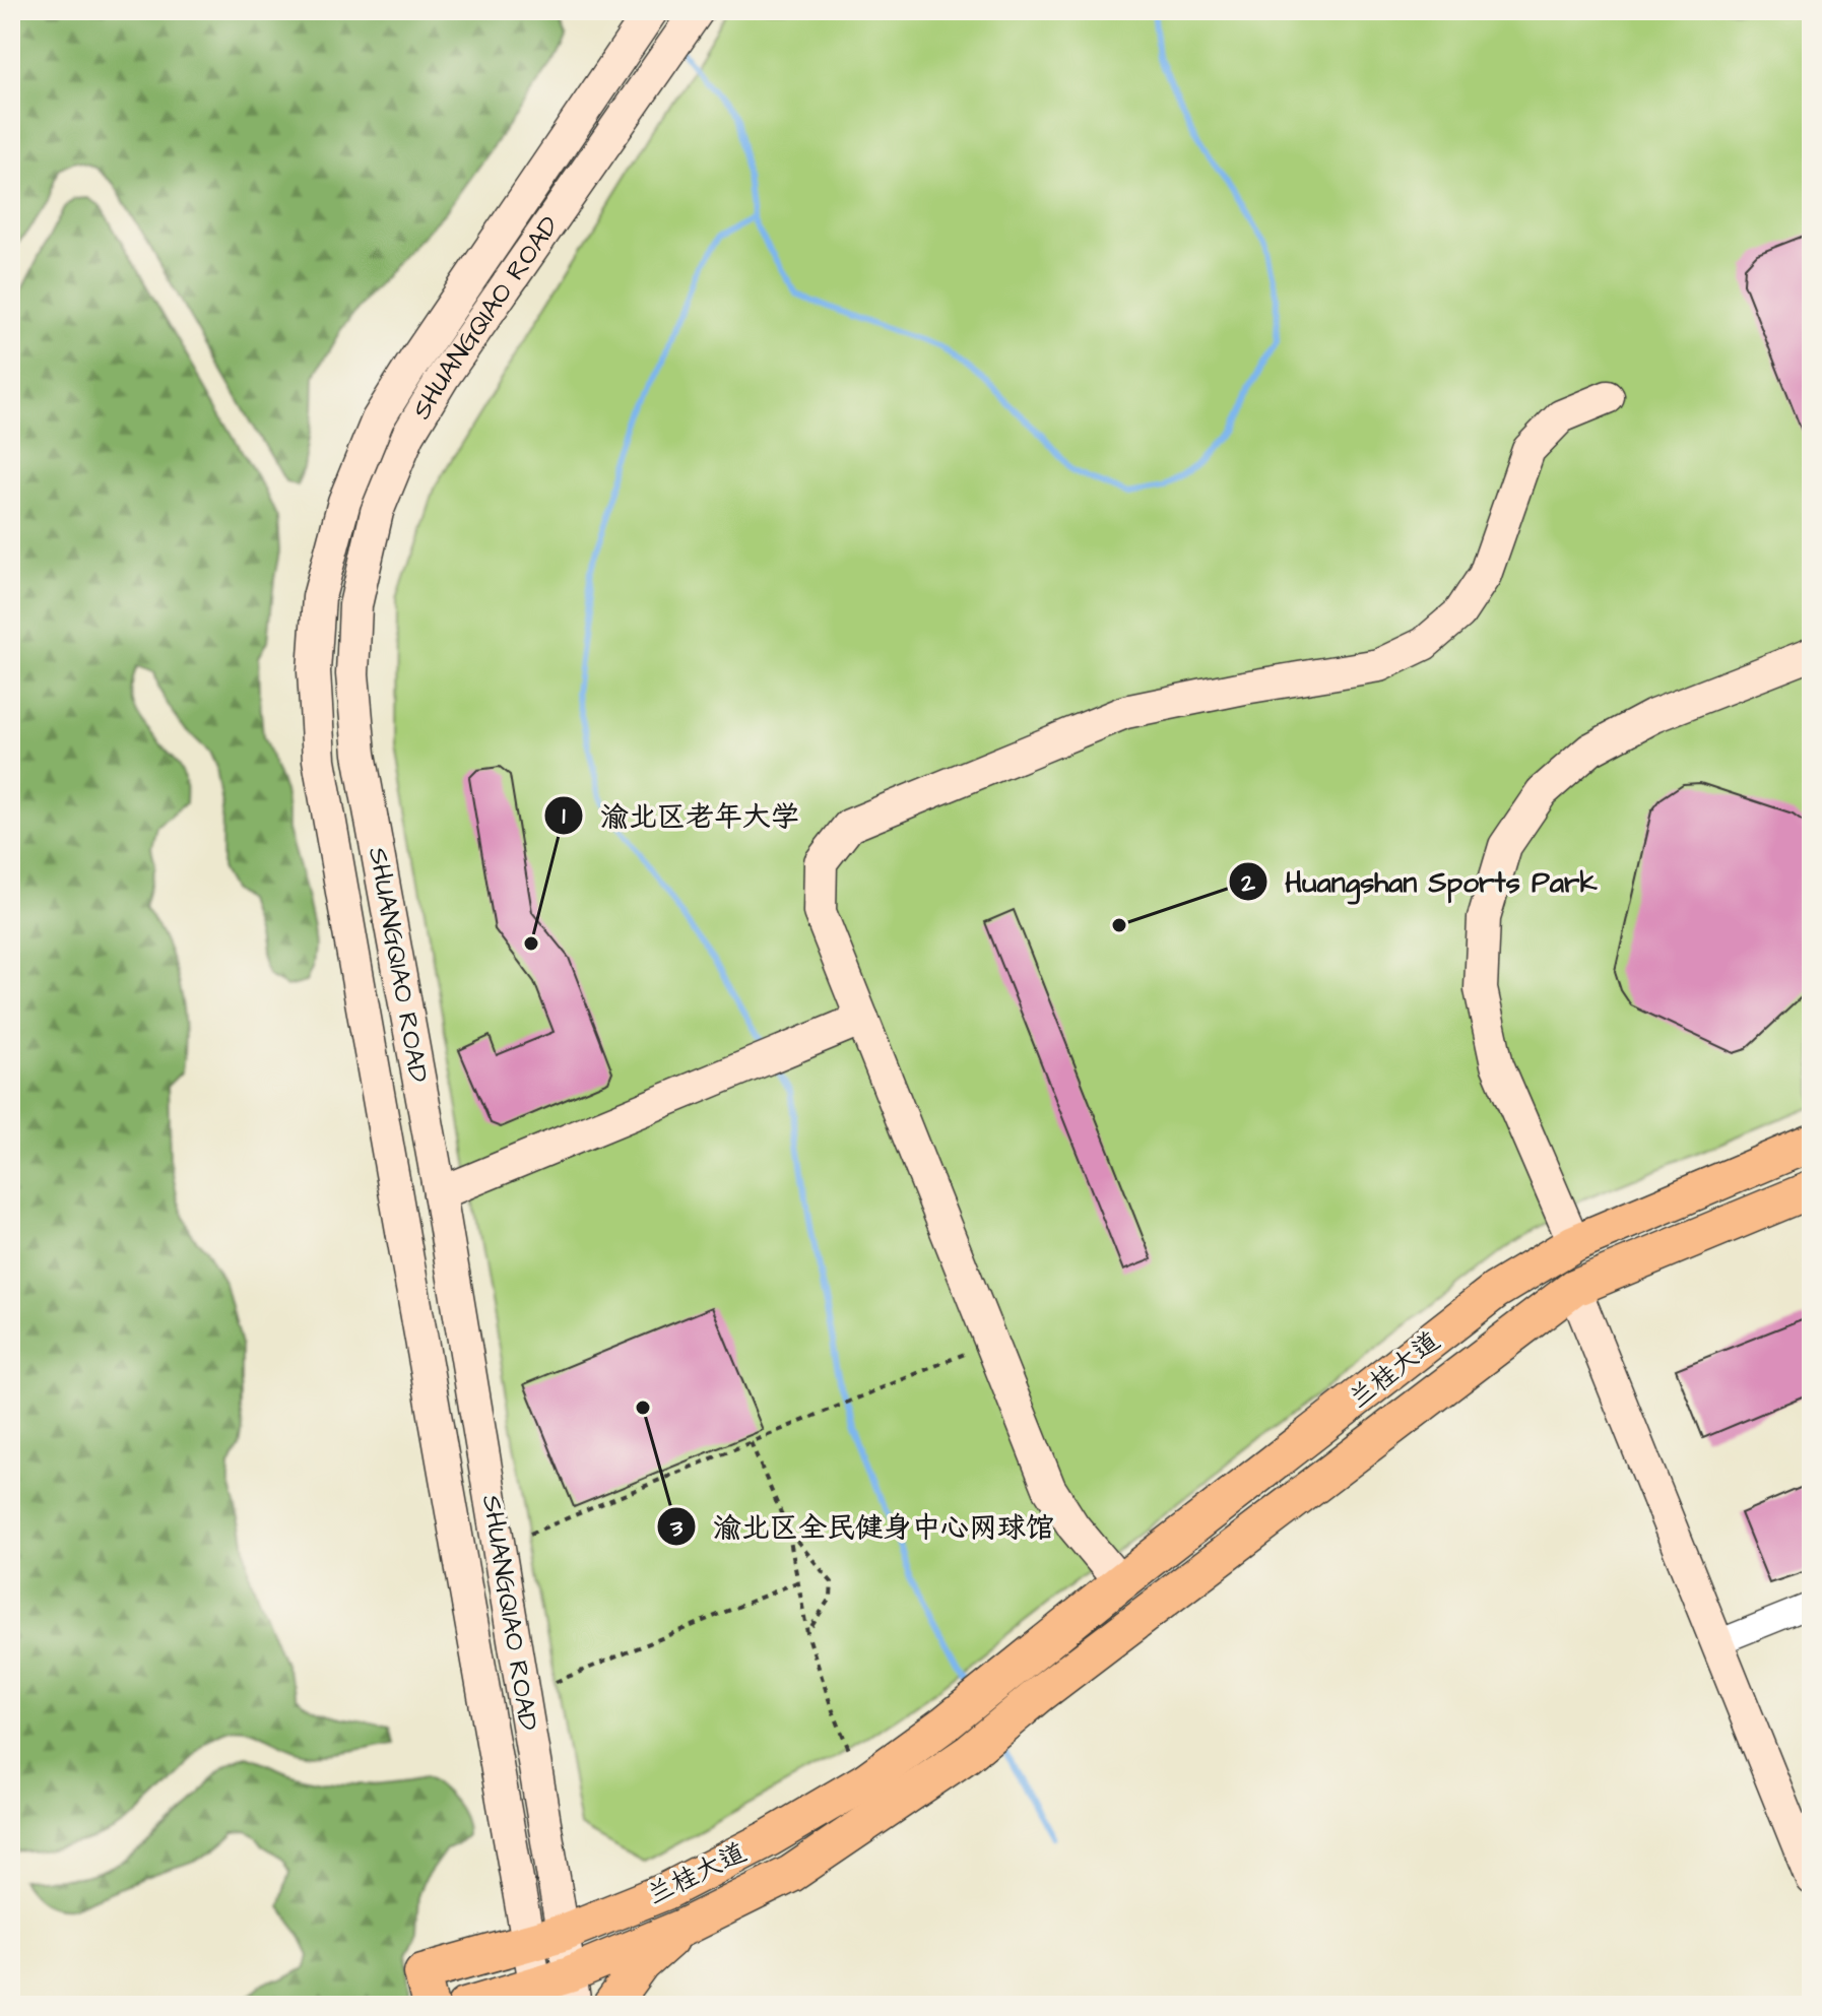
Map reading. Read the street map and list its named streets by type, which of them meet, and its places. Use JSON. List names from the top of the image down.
{
  "streets": {
    "main road": ["SHUANGQIAO ROAD", "兰桂大道"]
  },
  "crossings": [
    ["SHUANGQIAO ROAD", "兰桂大道"]
  ],
  "places": ["Huangshan Sports Park", "渝北区老年大学", "渝北区全民健身中心网球馆"]
}
